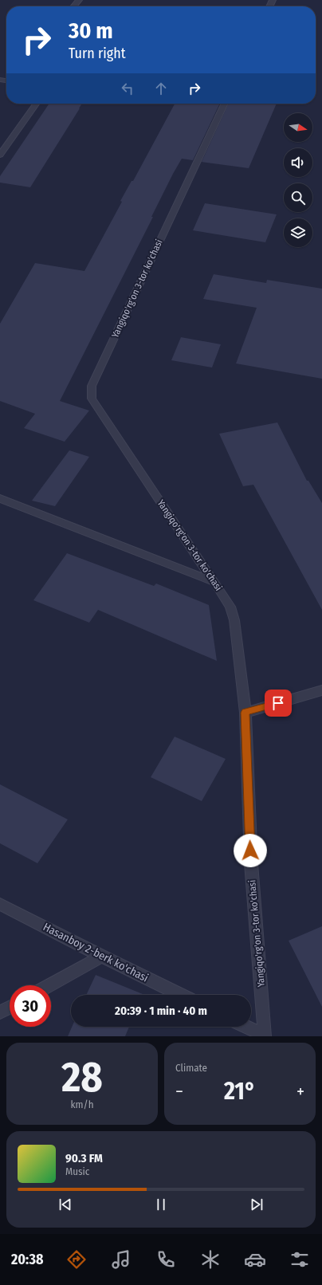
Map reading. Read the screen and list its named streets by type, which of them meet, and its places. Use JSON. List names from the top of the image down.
{
  "streets": {
    "street": ["Yangiqo'rg'on 3-tor ko'chasi", "Hasanboy 2-berk ko'chasi"]
  },
  "north": "right",
  "page": {
    "turn": ["30 m", "Turn right"],
    "limit": "30",
    "trip": "20:39 · 1 min · 40 m",
    "tile": [
      ["28", "km/h"],
      "Climate"
    ],
    "heat": ["−", "21°", "+"],
    "song": ["90.3 FM", "Music"],
    "tabs": "20:38"
  }
}
